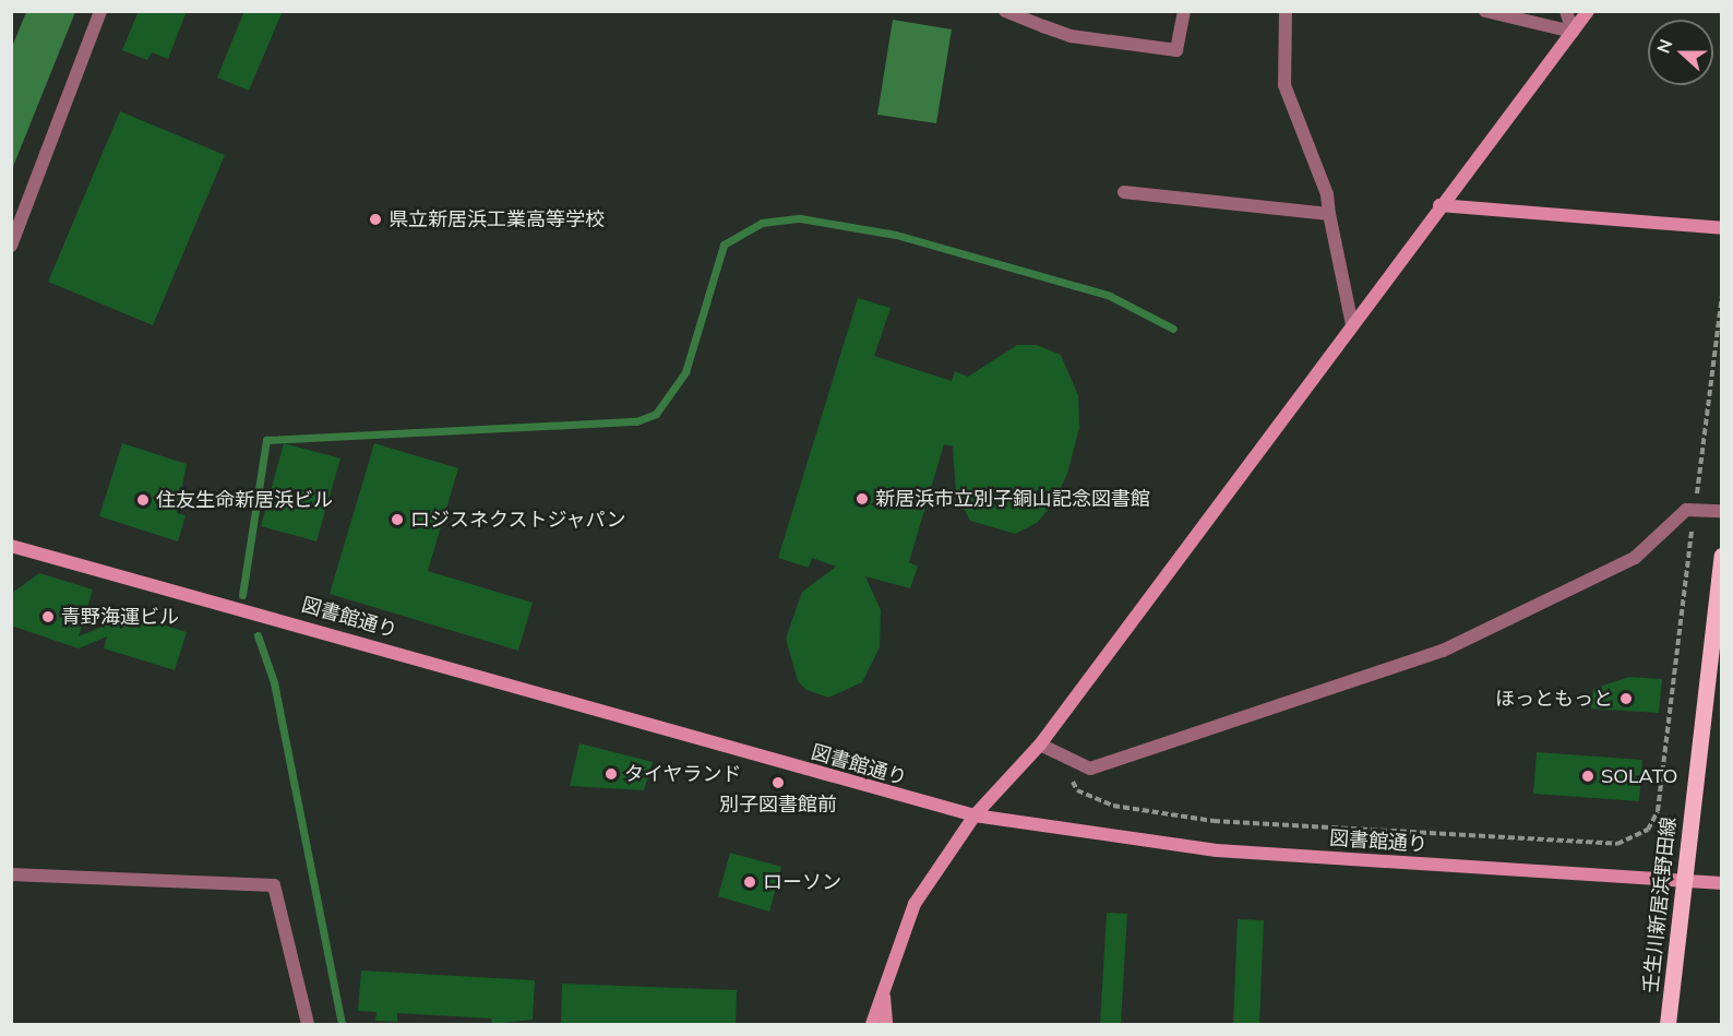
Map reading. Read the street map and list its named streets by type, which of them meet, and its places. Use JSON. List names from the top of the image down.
{
  "streets": {
    "main road": ["壬生川新居浜野田線"],
    "street": ["図書館通り"]
  },
  "crossings": [
    ["図書館通り", "壬生川新居浜野田線"]
  ],
  "places": [
    "県立新居浜工業高等学校",
    "新居浜市立別子銅山記念図書館",
    "住友生命新居浜ビル",
    "ロジスネクストジャパン",
    "青野海運ビル",
    "ほっともっと",
    "タイヤランド",
    "SOLATO",
    "別子図書館前",
    "ローソン"
  ],
  "north": "left"
}
